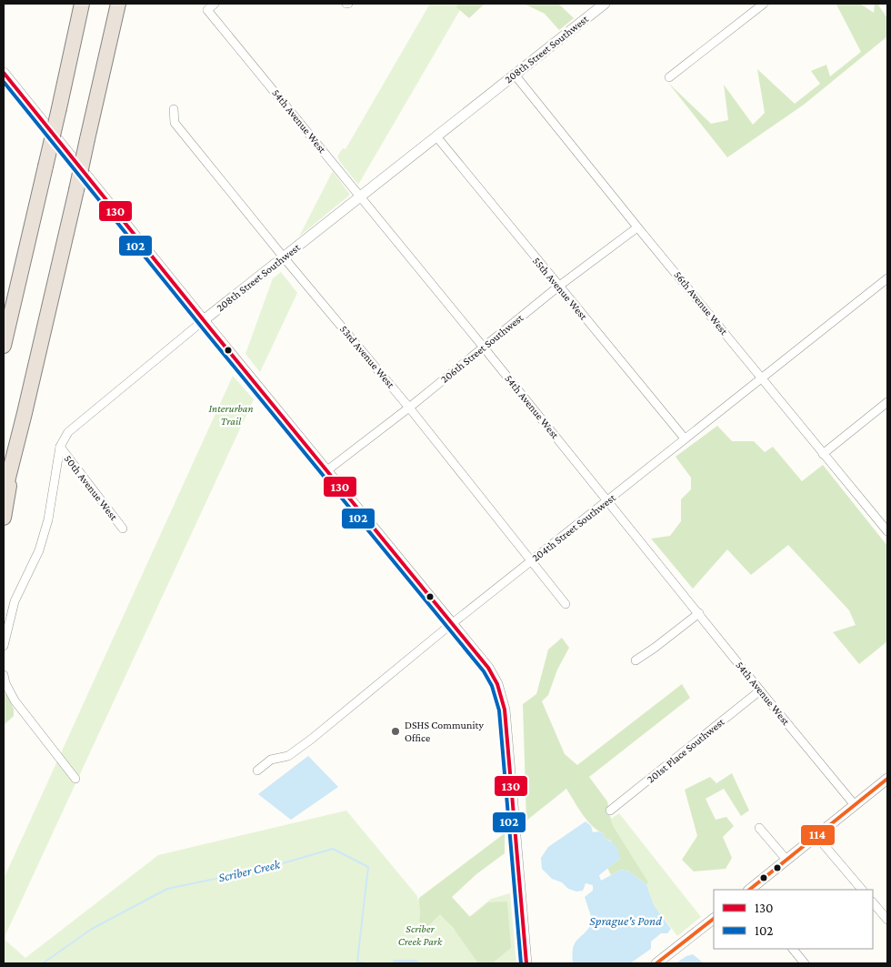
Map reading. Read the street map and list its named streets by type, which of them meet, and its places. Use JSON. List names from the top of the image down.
{
  "streets": {
    "street": [
      "208th Street Southwest",
      "54th Avenue West",
      "55th Avenue West",
      "56th Avenue West",
      "206th Street Southwest",
      "53rd Avenue West",
      "50th Avenue West",
      "204th Street Southwest",
      "201st Place Southwest"
    ]
  },
  "crossings": [
    ["208th Street Southwest", "54th Avenue West"],
    ["208th Street Southwest", "55th Avenue West"],
    ["208th Street Southwest", "56th Avenue West"],
    ["208th Street Southwest", "53rd Avenue West"],
    ["208th Street Southwest", "50th Avenue West"],
    ["54th Avenue West", "206th Street Southwest"],
    ["54th Avenue West", "204th Street Southwest"],
    ["54th Avenue West", "201st Place Southwest"],
    ["55th Avenue West", "206th Street Southwest"],
    ["55th Avenue West", "204th Street Southwest"],
    ["56th Avenue West", "206th Street Southwest"],
    ["56th Avenue West", "204th Street Southwest"],
    ["206th Street Southwest", "53rd Avenue West"],
    ["53rd Avenue West", "204th Street Southwest"]
  ],
  "water": ["Scriber Creek", "Sprague's Pond"],
  "parks": ["Interurban Trail", "Scriber Creek Park"],
  "places": ["DSHS Community Office"],
  "lines": ["transit line 130", "transit line 102", "transit line 114"],
  "legend": ["130", "102"]
}
